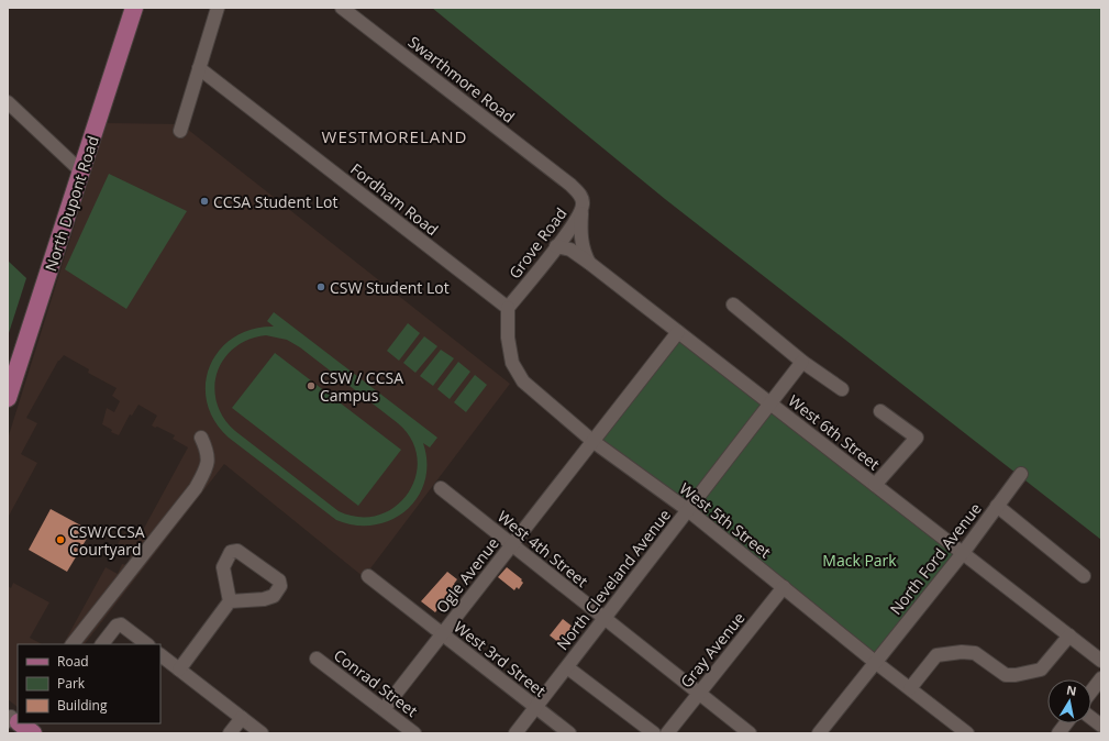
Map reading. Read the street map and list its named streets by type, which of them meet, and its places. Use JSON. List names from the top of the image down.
{
  "streets": {
    "main road": ["North Dupont Road"],
    "street": [
      "Swarthmore Road",
      "Fordham Road",
      "Grove Road",
      "West 6th Street",
      "West 5th Street",
      "West 4th Street",
      "North Ford Avenue",
      "Ogle Avenue",
      "North Cleveland Avenue",
      "Gray Avenue",
      "West 3rd Street",
      "Conrad Street"
    ]
  },
  "crossings": [
    ["Swarthmore Road", "Grove Road"],
    ["Fordham Road", "Grove Road"],
    ["Fordham Road", "West 5th Street"],
    ["Grove Road", "West 6th Street"],
    ["Grove Road", "West 5th Street"],
    ["West 6th Street", "North Ford Avenue"],
    ["West 6th Street", "Ogle Avenue"],
    ["West 6th Street", "North Cleveland Avenue"],
    ["West 5th Street", "North Ford Avenue"],
    ["West 5th Street", "Ogle Avenue"],
    ["West 5th Street", "North Cleveland Avenue"],
    ["West 5th Street", "Gray Avenue"],
    ["West 4th Street", "Ogle Avenue"],
    ["West 4th Street", "North Cleveland Avenue"],
    ["West 4th Street", "Gray Avenue"],
    ["Ogle Avenue", "West 3rd Street"],
    ["Ogle Avenue", "Conrad Street"],
    ["North Cleveland Avenue", "West 3rd Street"]
  ],
  "districts": ["WESTMORELAND"],
  "parks": ["Mack Park"],
  "places": [
    "CCSA Student Lot",
    "CSW Student Lot",
    "CSW / CCSA Campus",
    "CSW/CCSA Courtyard"
  ],
  "legend": ["Road", "Park", "Building"],
  "north": "top"
}
